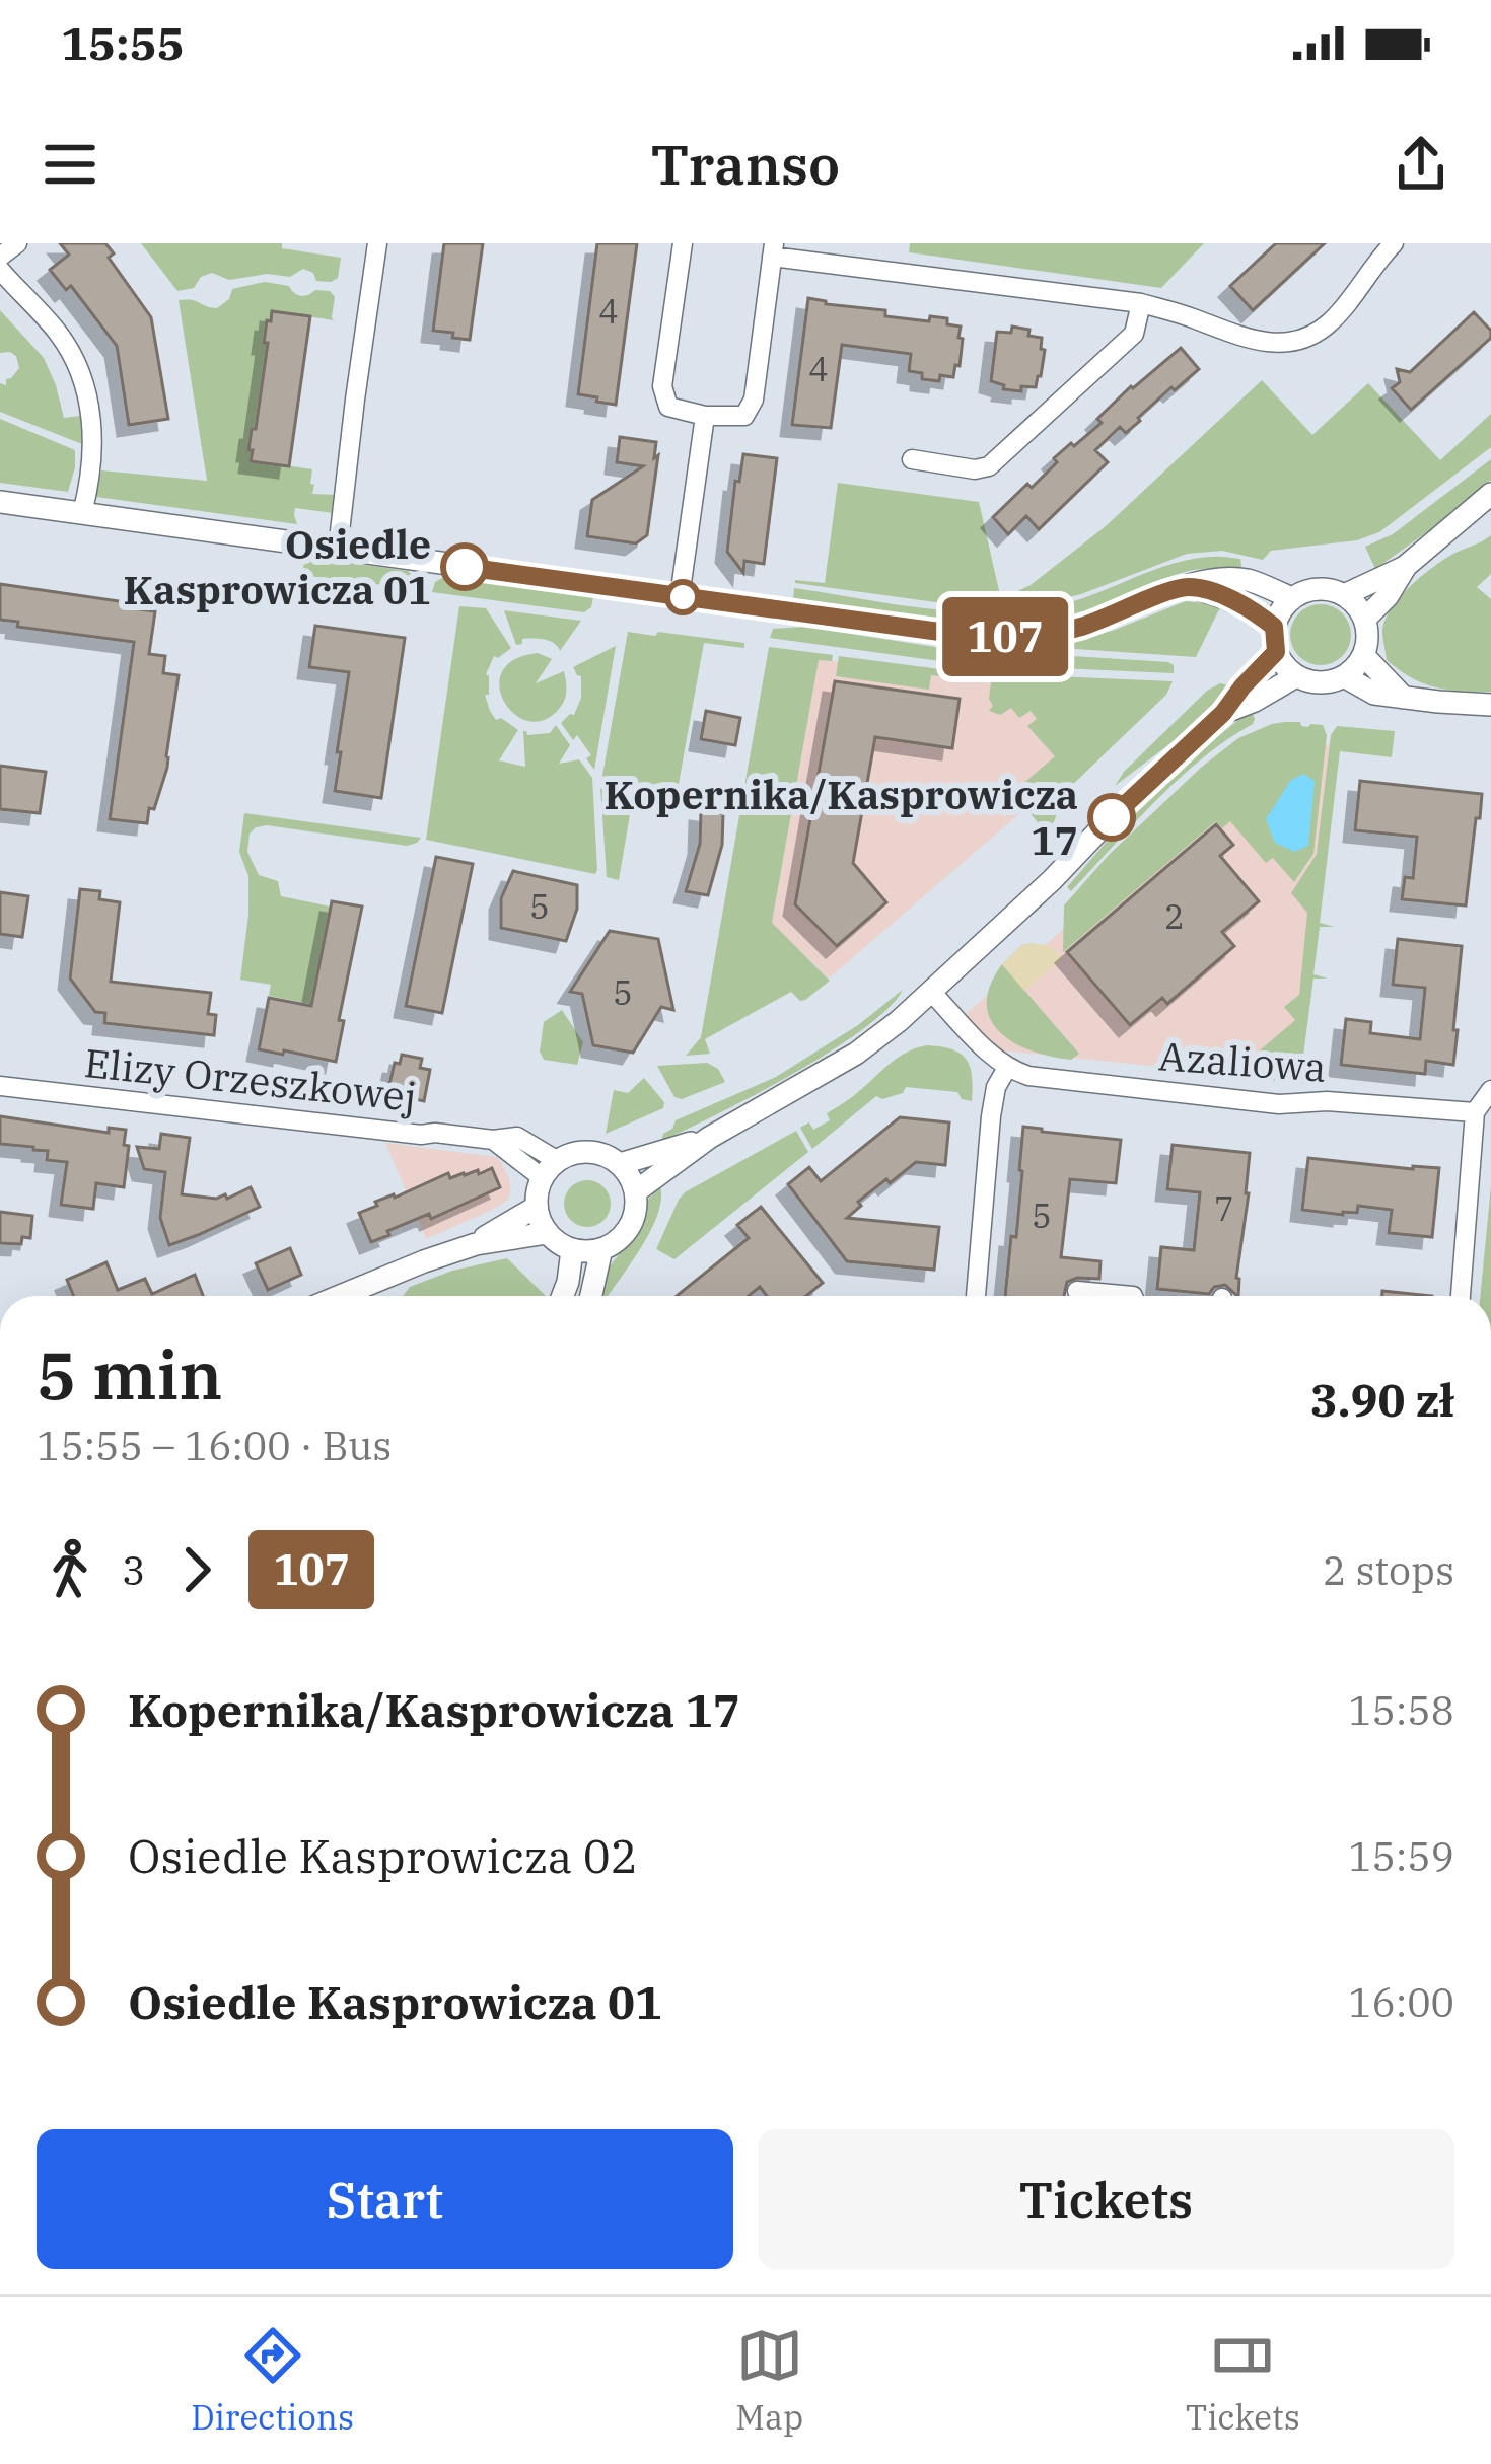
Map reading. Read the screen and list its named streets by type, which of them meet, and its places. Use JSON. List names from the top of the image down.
{
  "streets": {
    "street": ["Azaliowa", "Elizy Orzeszkowej"]
  },
  "places": ["Osiedle Kasprowicza 01", "Kopernika/Kasprowicza 17"],
  "lines": ["bus line 107"],
  "house_numbers": [
    "4",
    "4",
    "5",
    "2",
    "5",
    "7",
    "5"
  ],
  "page": {
    "status": "15:55",
    "header": "Transo",
    "on_map": "107",
    "heading": ["5 min", "15:55 – 16:00 · Bus", "3.90 zł"],
    "legs": ["3", "107", "2 stops"],
    "list": [
      {
        "name": "Kopernika/Kasprowicza 17",
        "value": "15:58"
      },
      {
        "name": "Osiedle Kasprowicza 02",
        "value": "15:59"
      },
      {
        "name": "Osiedle Kasprowicza 01",
        "value": "16:00"
      }
    ],
    "buttons": ["Start", "Tickets"],
    "tabs": ["Directions", "Map", "Tickets"]
  }
}
